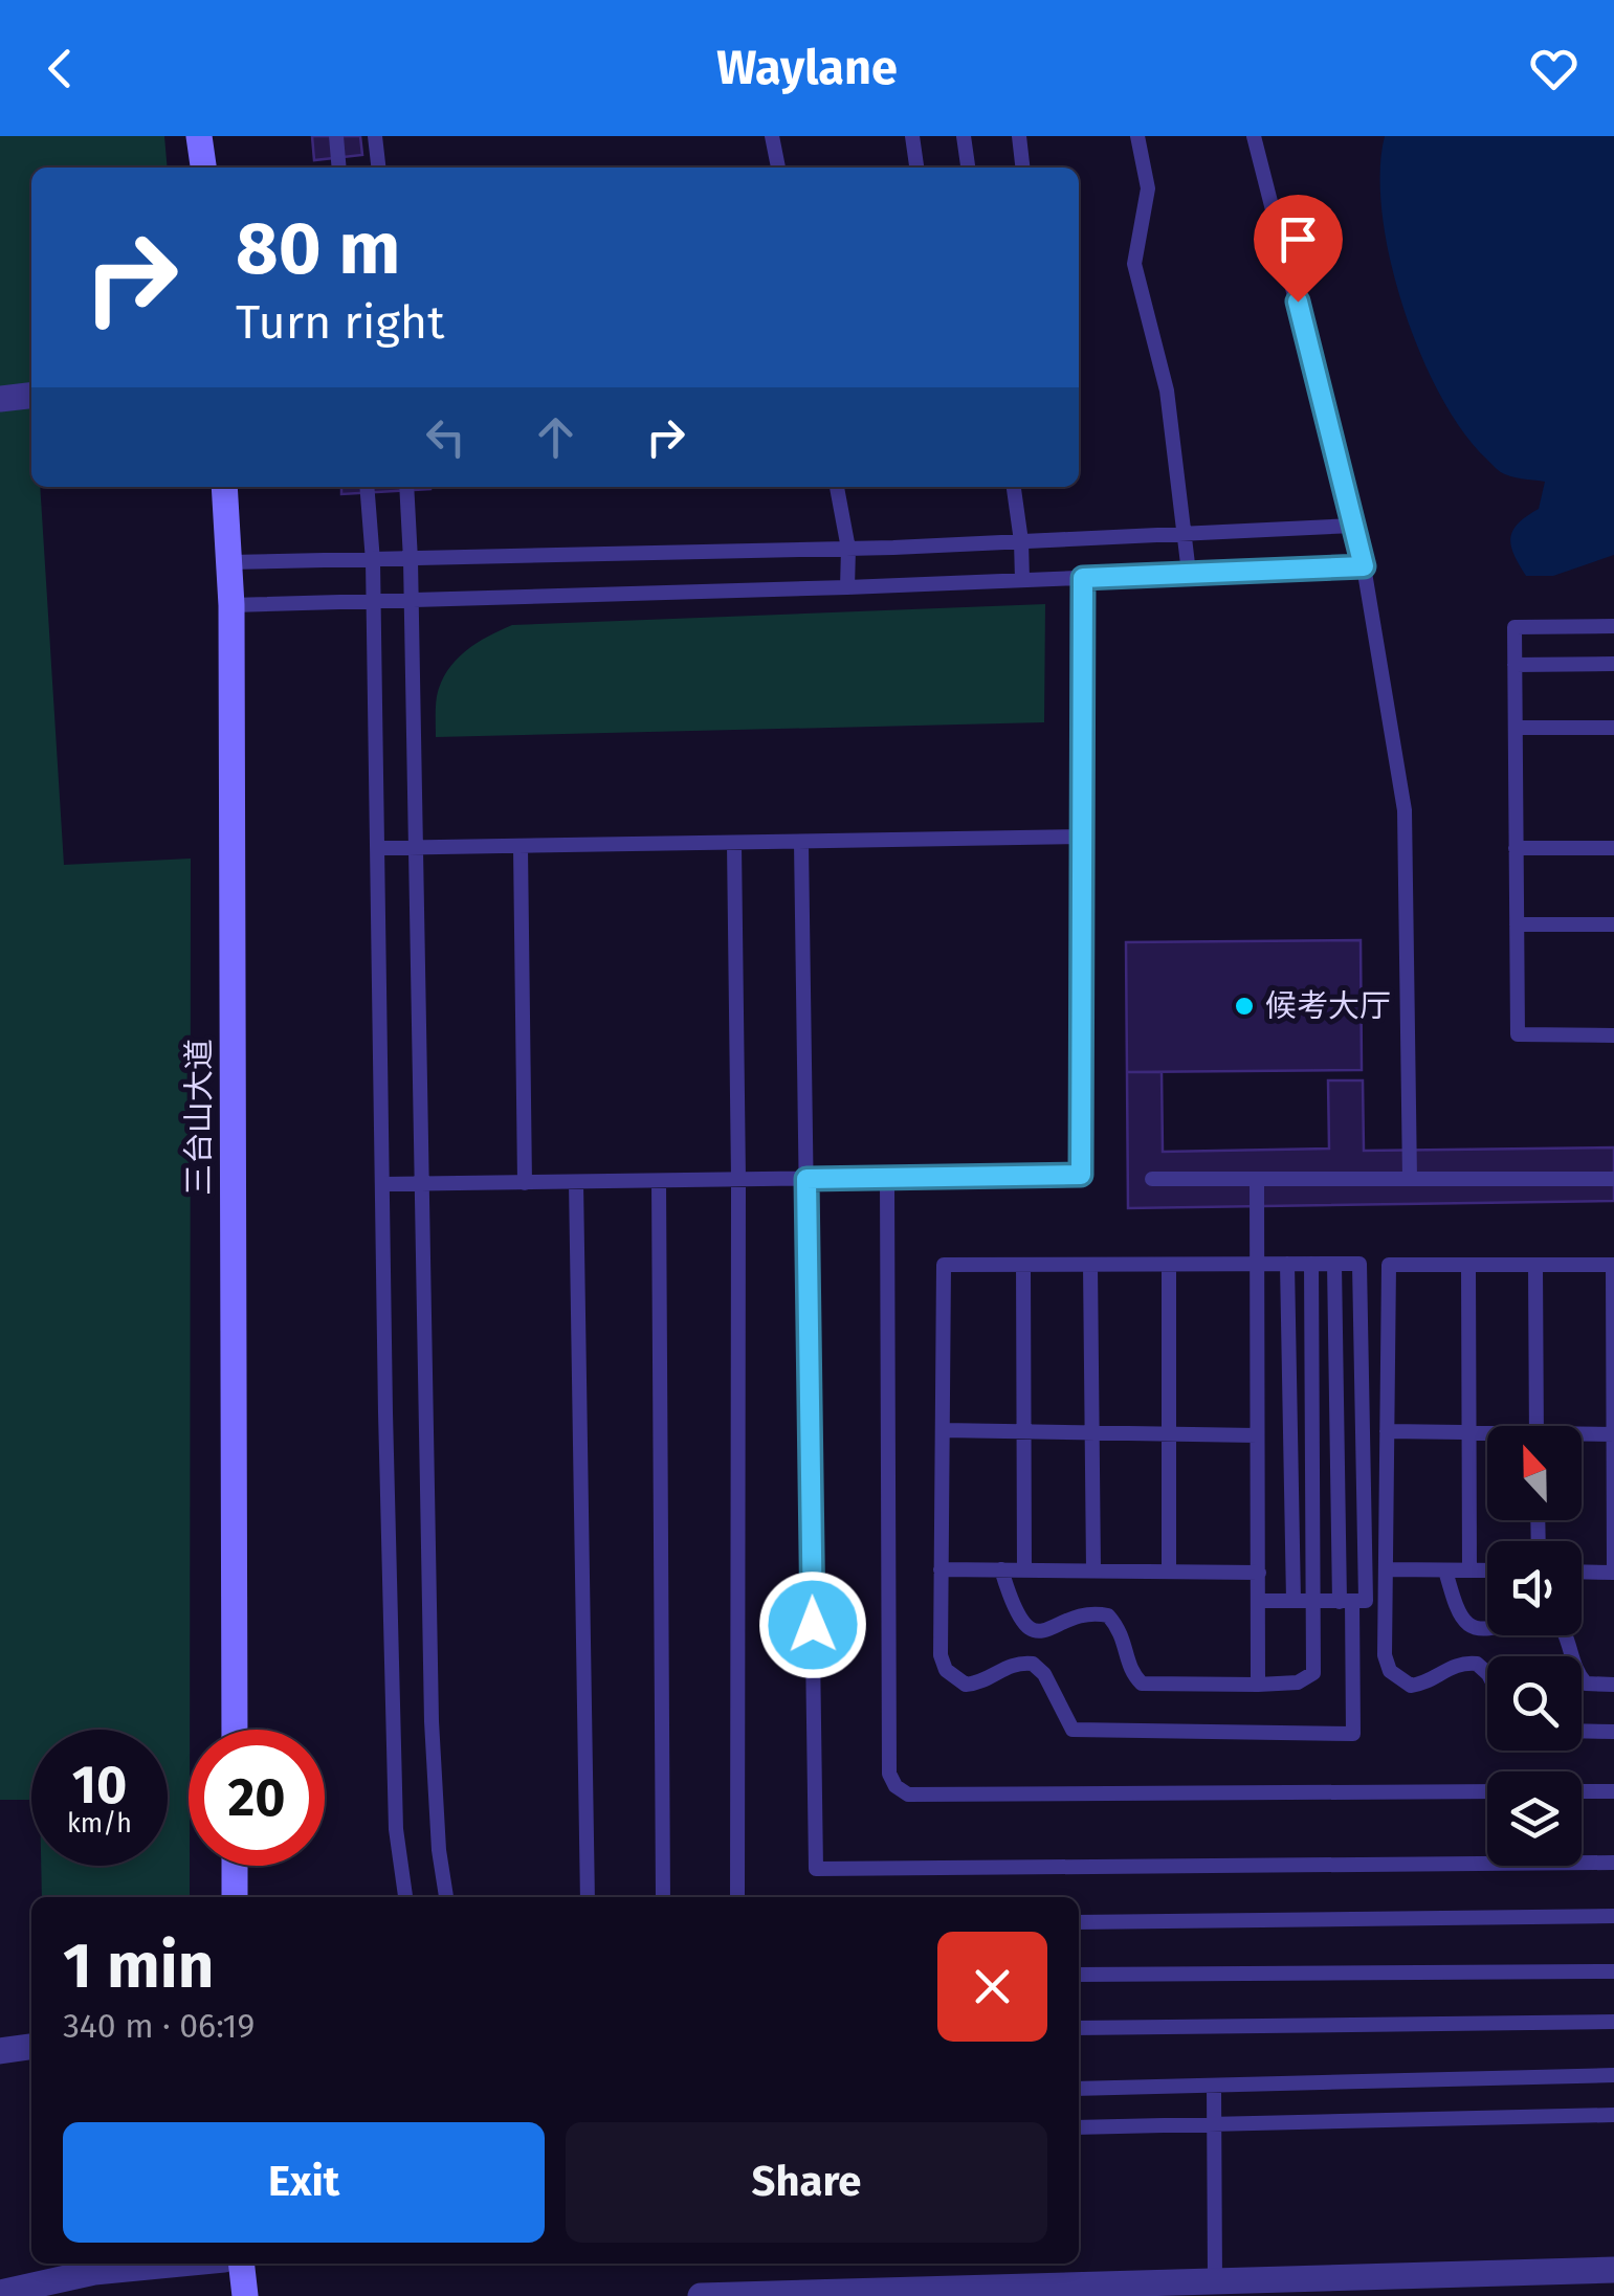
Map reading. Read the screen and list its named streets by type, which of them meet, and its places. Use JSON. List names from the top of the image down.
{
  "streets": {
    "main road": ["三台山大道"]
  },
  "places": ["候考大厅"],
  "north": "top",
  "page": {
    "header": "Waylane",
    "turn": ["80 m", "Turn right"],
    "speed": "10 km/h",
    "limit": "20",
    "heading": ["1 min", "340 m · 06:19"],
    "buttons": ["Exit", "Share"]
  }
}
